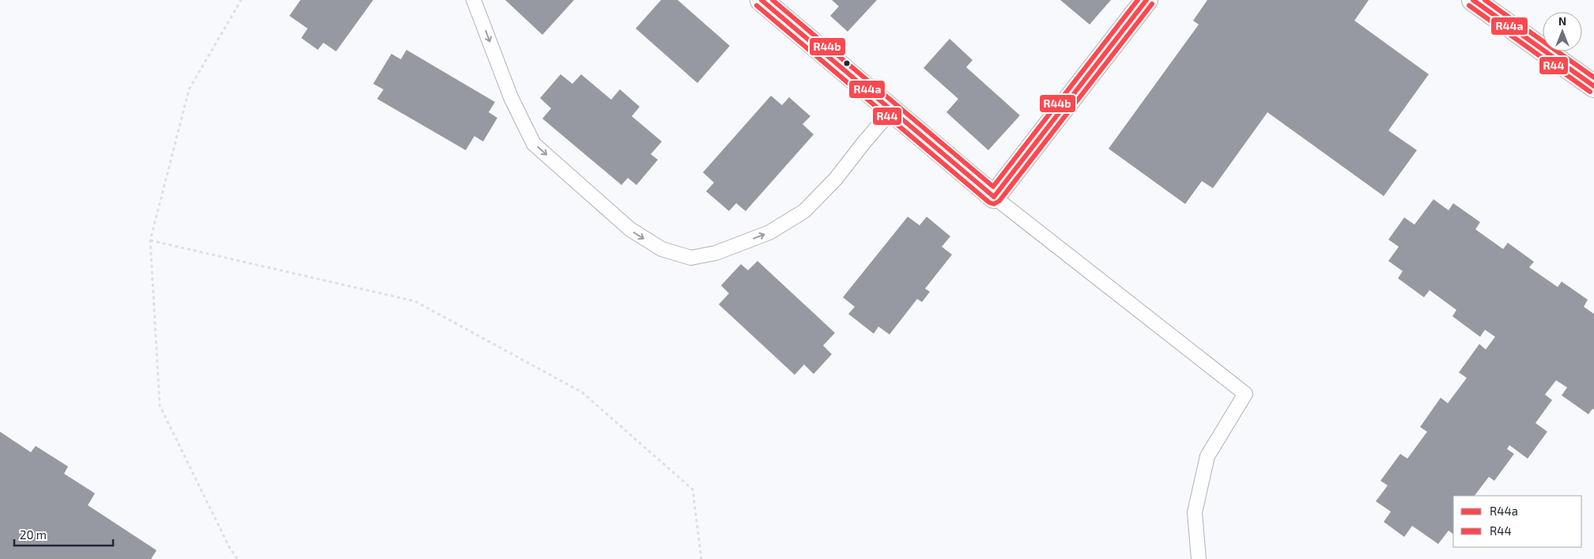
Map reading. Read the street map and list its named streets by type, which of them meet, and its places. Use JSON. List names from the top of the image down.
{
  "lines": ["transit line R44a", "transit line R44b", "transit line R44"],
  "legend": ["R44a", "R44"],
  "scale_bar": "20 m",
  "north": "top"
}
